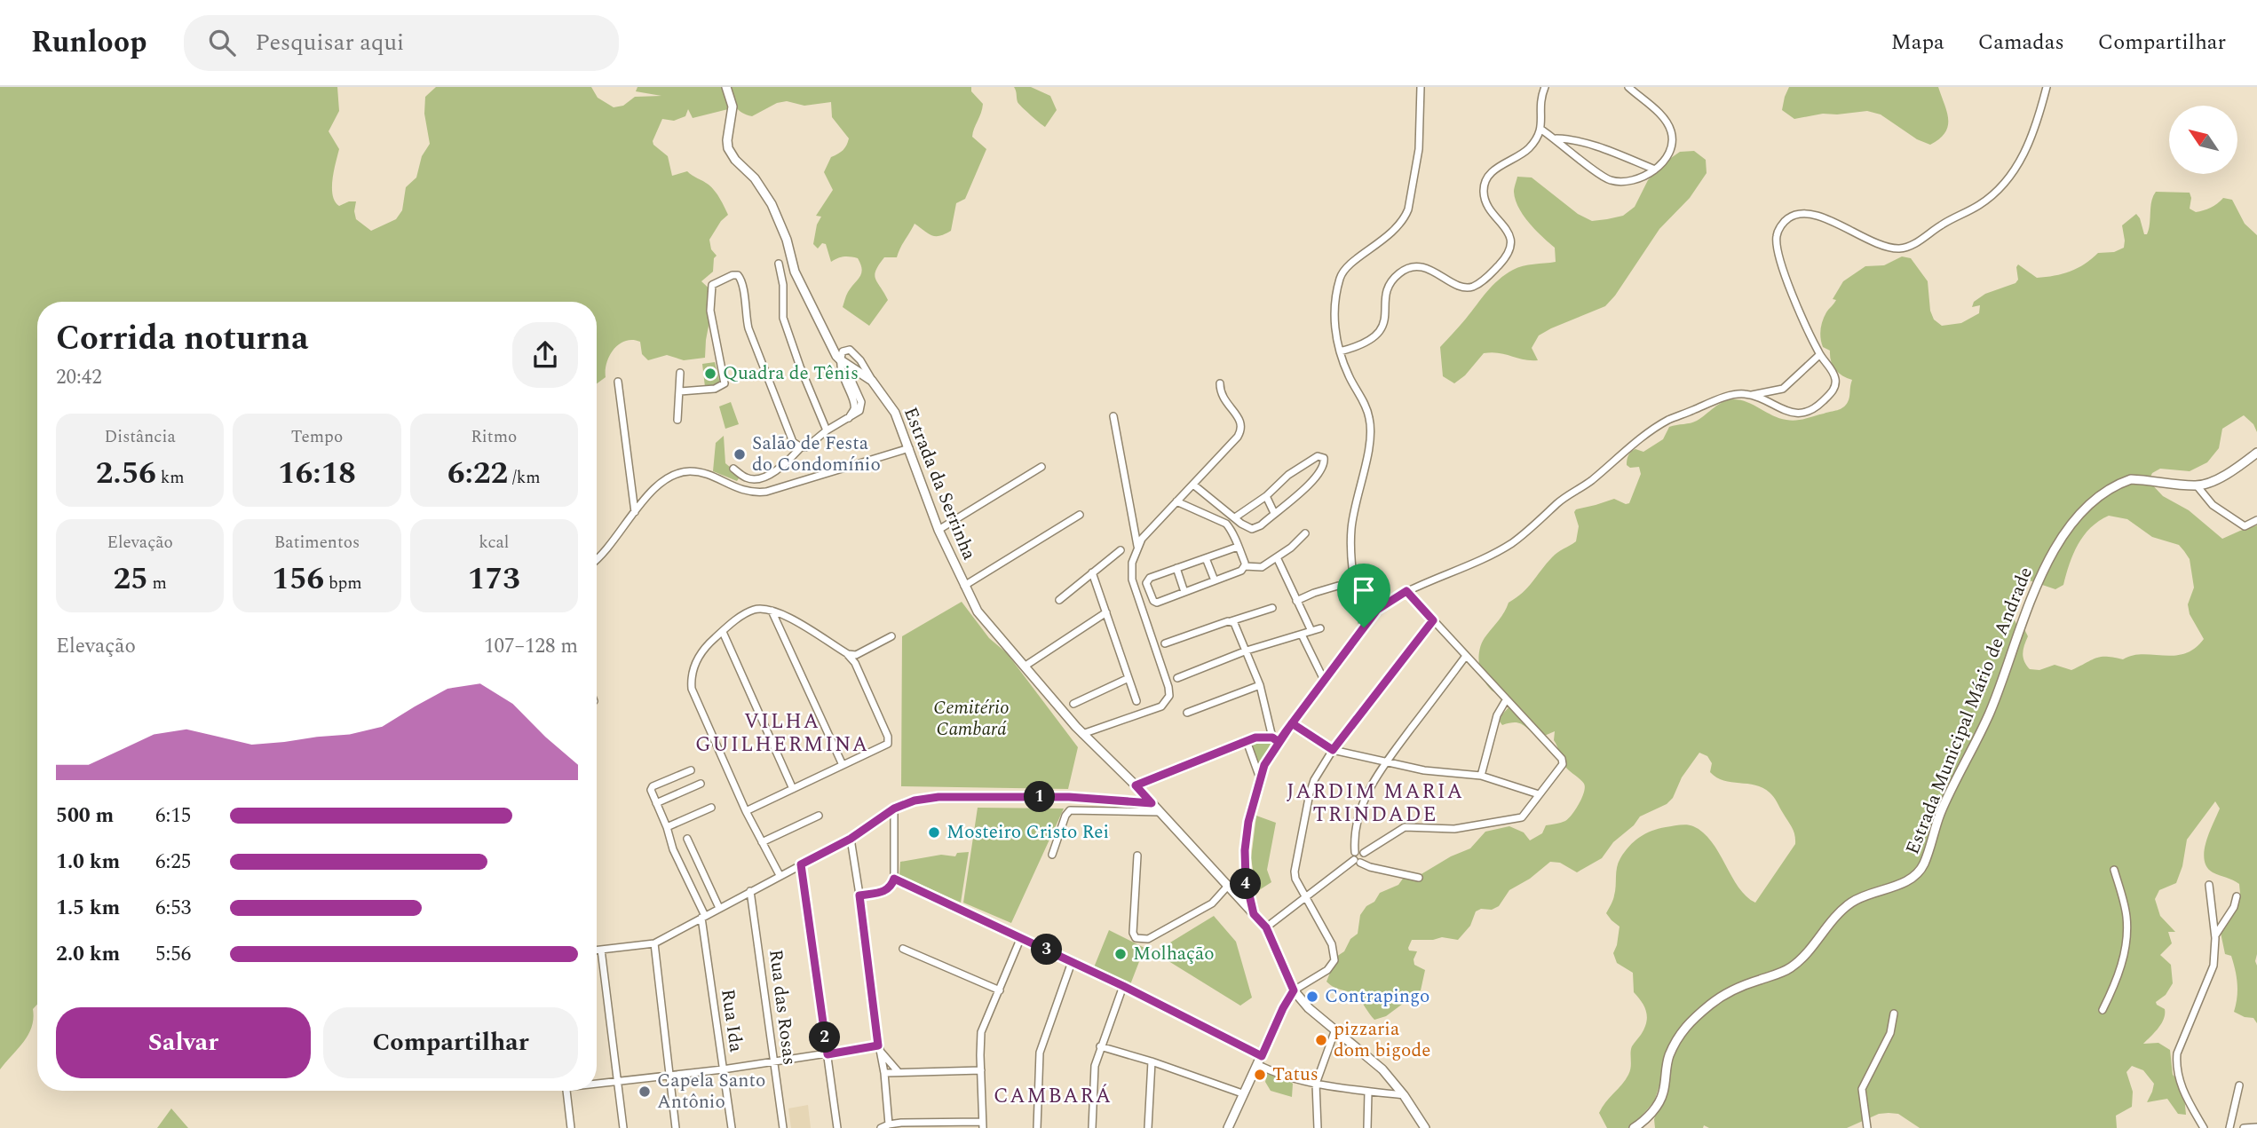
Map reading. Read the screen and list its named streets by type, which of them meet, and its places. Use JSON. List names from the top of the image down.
{
  "streets": {
    "street": [
      "Estrada da Serrinha",
      "Estrada Municipal Mário de Andrade",
      "Rua das Rosas",
      "Rua Ida"
    ]
  },
  "districts": ["VILHA GUILHERMINA", "JARDIM MARIA TRINDADE", "CAMBARÁ"],
  "parks": ["Cemitério Cambará"],
  "places": [
    "Quadra de Tênis",
    "Salão de Festa do Condomínio",
    "Mosteiro Cristo Rei",
    "Molhação",
    "Contrapingo",
    "pizzaria dom bigode",
    "Tatus",
    "Capela Santo Antônio"
  ],
  "north": "top left",
  "page": {
    "header": "Runloop",
    "search": "Pesquisar aqui",
    "nav": ["Mapa", "Camadas", "Compartilhar"],
    "heading": ["Corrida noturna", "20:42"],
    "stats": [
      ["Distância", "2.56 km"],
      ["Tempo", "16:18"],
      ["Ritmo", "6:22 /km"],
      ["Elevação", "25 m"],
      ["Batimentos", "156 bpm"],
      ["kcal", "173"]
    ],
    "chart": ["Elevação", "107–128 m"],
    "pins": [
      "1",
      "4",
      "3",
      "2"
    ],
    "list": [
      {
        "name": "500 m",
        "note": "6:15"
      },
      {
        "name": "1.0 km",
        "note": "6:25"
      },
      {
        "name": "1.5 km",
        "note": "6:53"
      },
      {
        "name": "2.0 km",
        "note": "5:56"
      }
    ],
    "buttons": ["Salvar", "Compartilhar"]
  }
}
